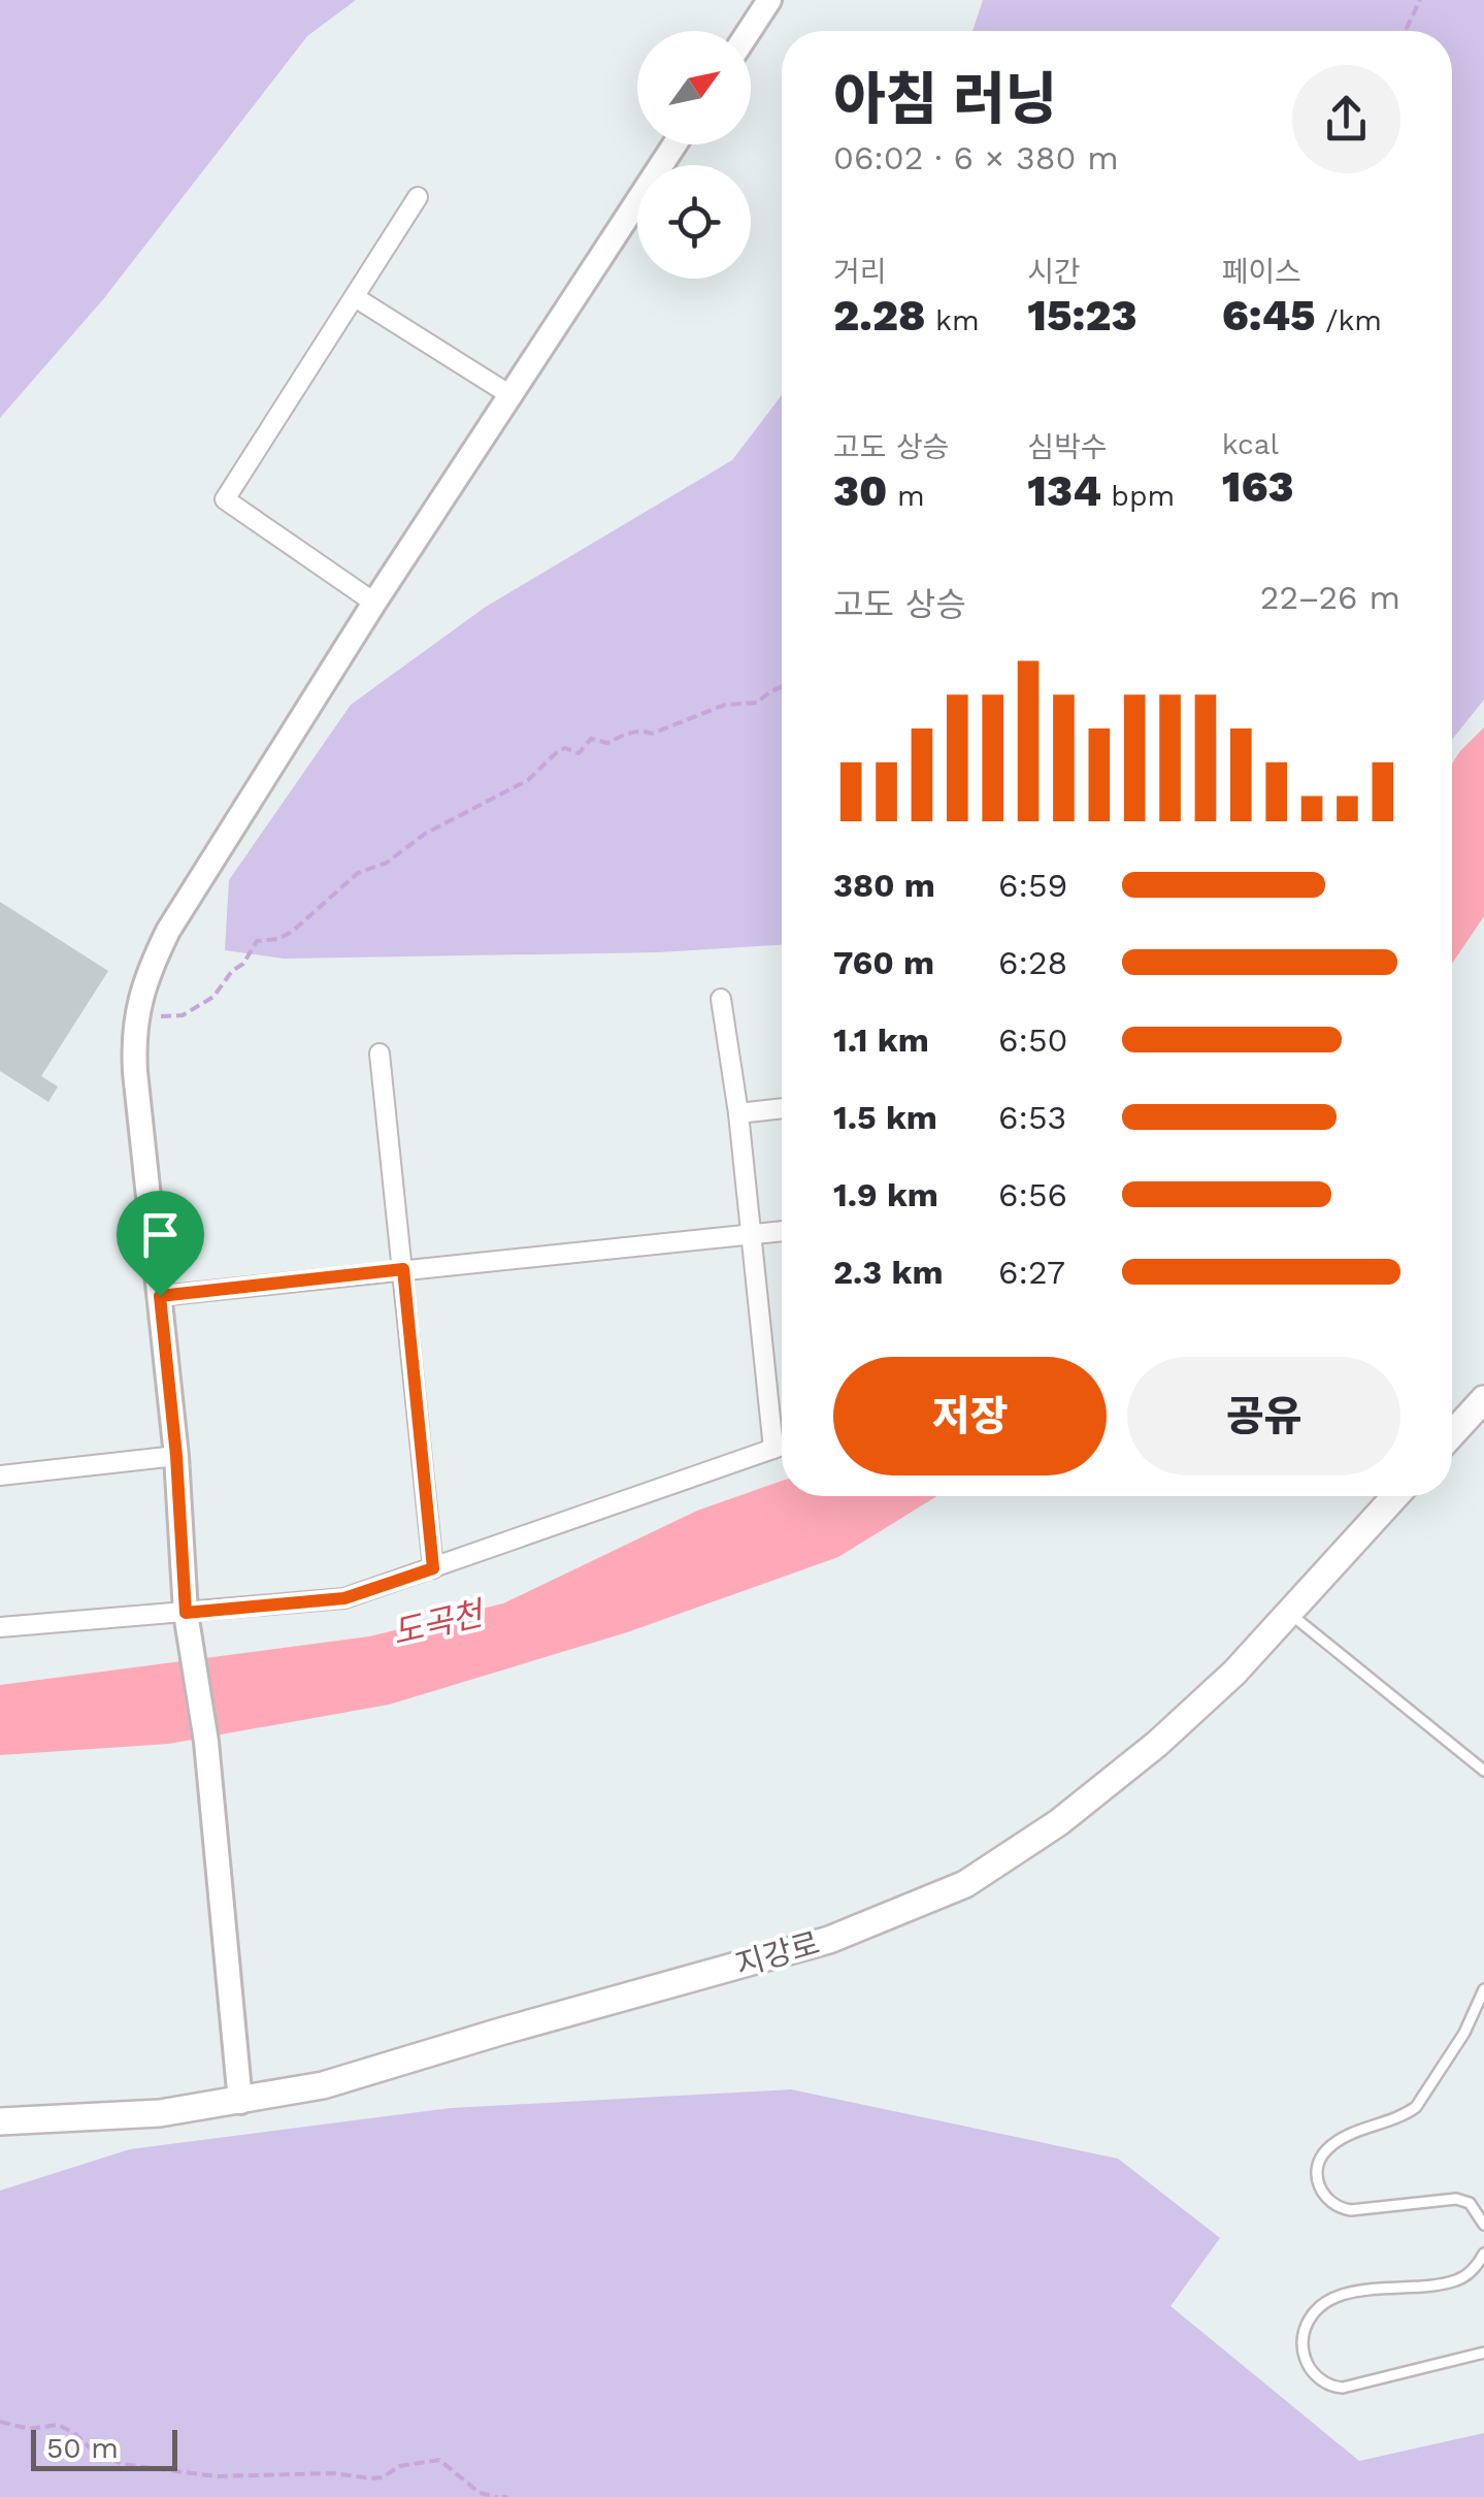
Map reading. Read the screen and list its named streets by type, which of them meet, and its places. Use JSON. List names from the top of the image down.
{
  "streets": {
    "main road": ["지강로"]
  },
  "water": ["도곡천"],
  "scale_bar": "50 m",
  "north": "top right",
  "page": {
    "heading": ["아침 러닝", "06:02 · 6 × 380 m"],
    "stats": [
      ["거리", "2.28 km"],
      ["시간", "15:23"],
      ["페이스", "6:45 /km"],
      ["고도 상승", "30 m"],
      ["심박수", "134 bpm"],
      ["kcal", "163"]
    ],
    "chart": ["고도 상승", "22–26 m"],
    "list": [
      {
        "name": "380 m",
        "note": "6:59"
      },
      {
        "name": "760 m",
        "note": "6:28"
      },
      {
        "name": "1.1 km",
        "note": "6:50"
      },
      {
        "name": "1.5 km",
        "note": "6:53"
      },
      {
        "name": "1.9 km",
        "note": "6:56"
      },
      {
        "name": "2.3 km",
        "note": "6:27"
      }
    ],
    "buttons": ["저장", "공유"],
    "scale": "50 m"
  }
}
